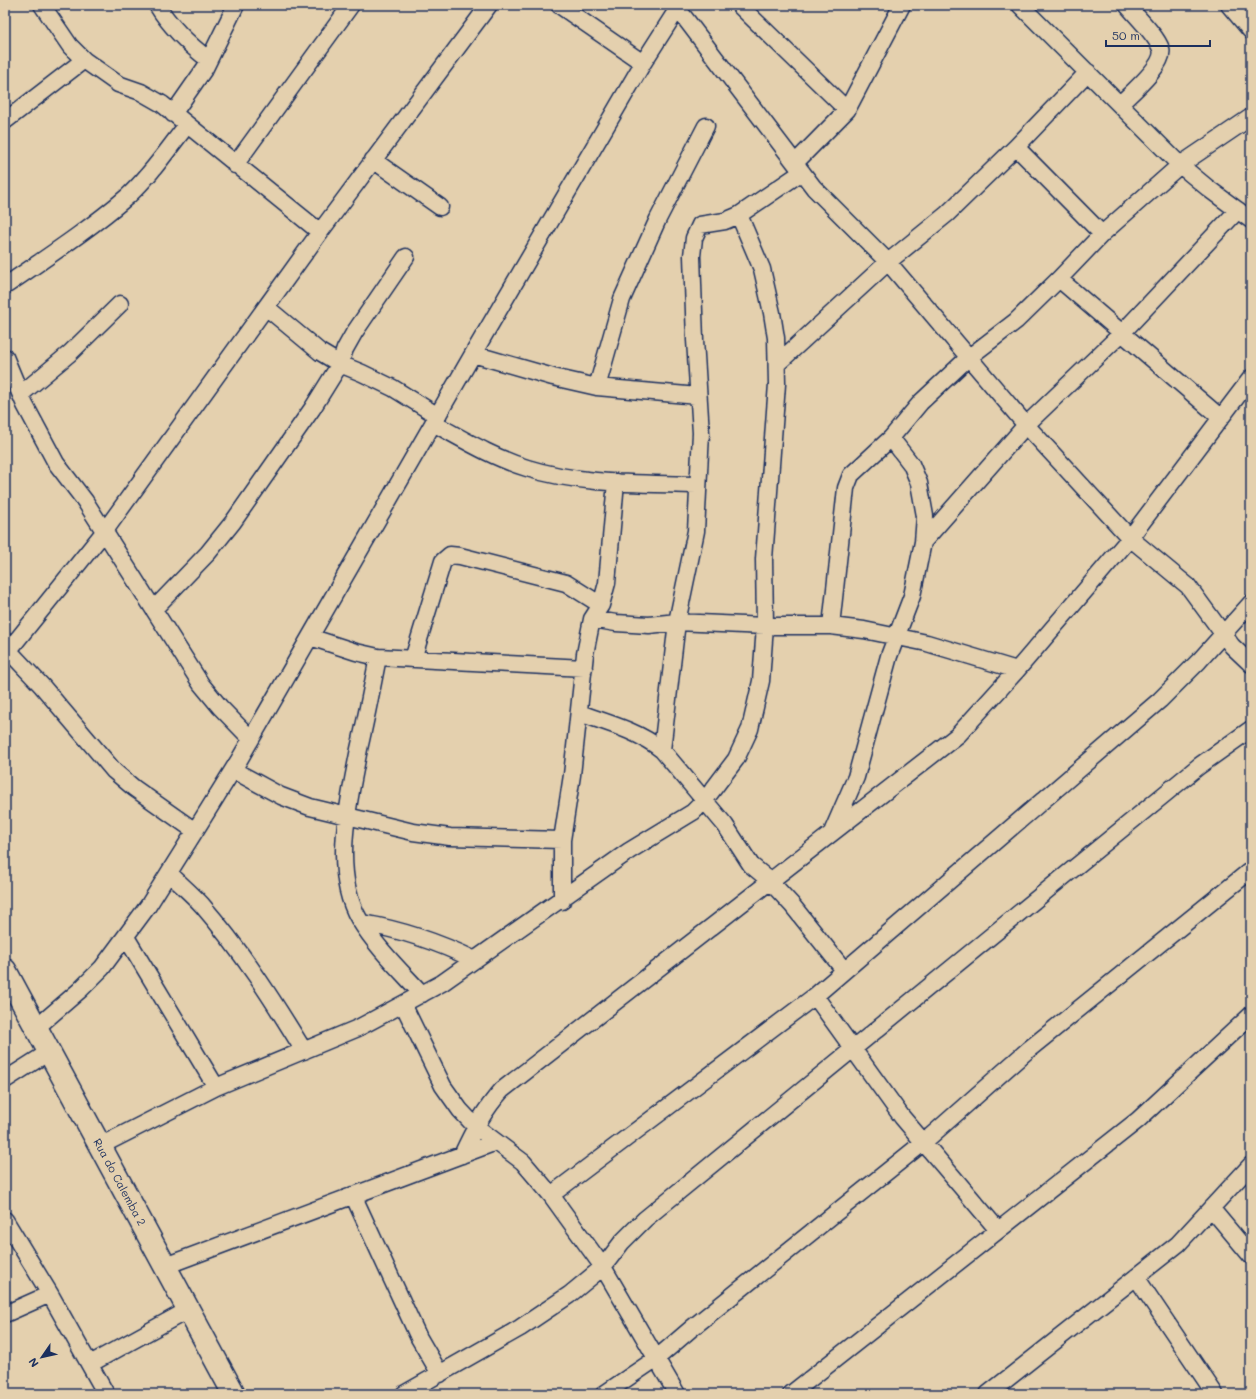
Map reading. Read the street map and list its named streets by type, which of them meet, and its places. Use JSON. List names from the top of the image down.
{
  "streets": {
    "main road": ["Rua do Calemba 2"]
  },
  "scale_bar": "50 m",
  "north": "bottom left"
}
